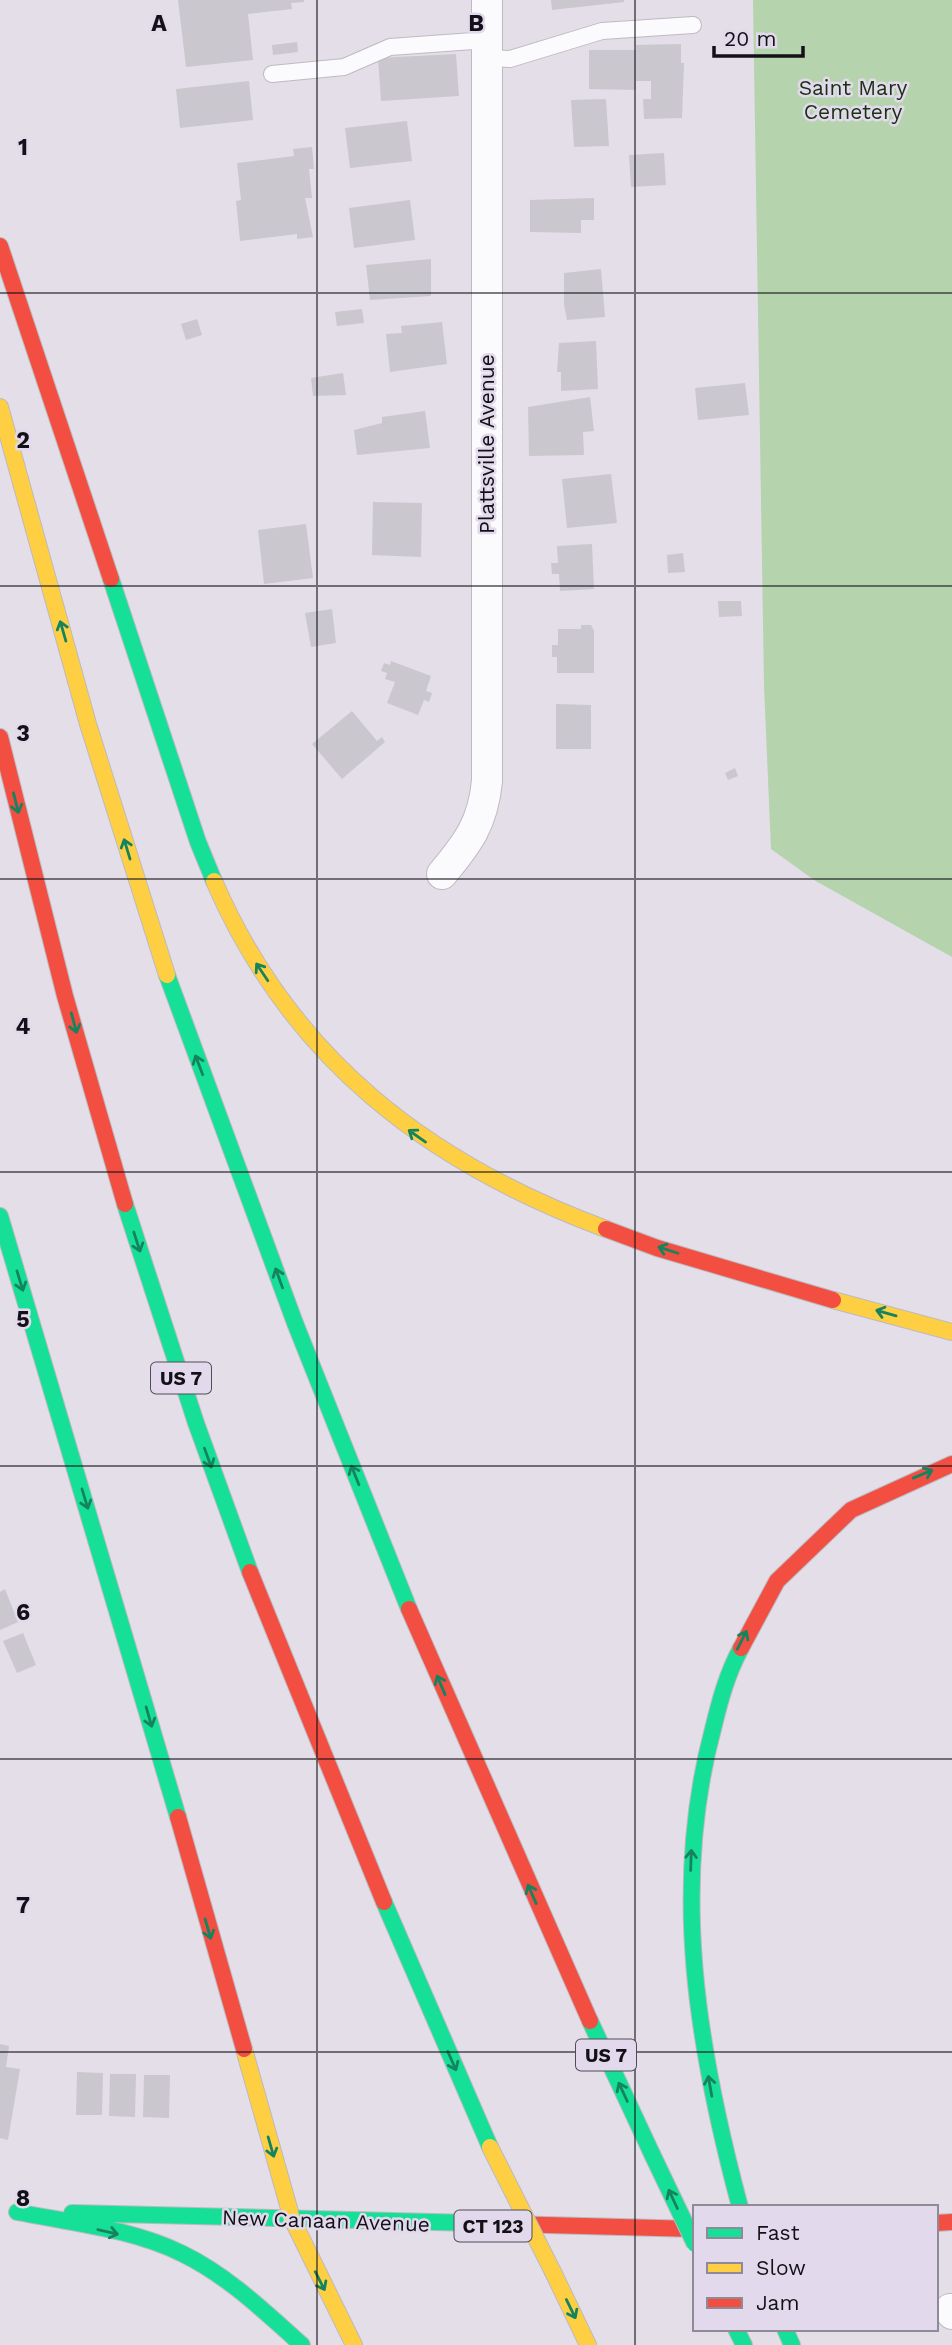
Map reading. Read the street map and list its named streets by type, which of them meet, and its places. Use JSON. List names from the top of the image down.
{
  "streets": {
    "main road": ["US 7", "New Canaan Avenue", "CT 123"],
    "street": ["Plattsville Avenue"]
  },
  "parks": ["Saint Mary Cemetery"],
  "legend": ["Fast", "Slow", "Jam"],
  "scale_bar": "20 m",
  "grid": {
    "columns": ["A", "B"],
    "rows": [
      "1",
      "2",
      "3",
      "4",
      "5",
      "6",
      "7",
      "8"
    ]
  }
}
